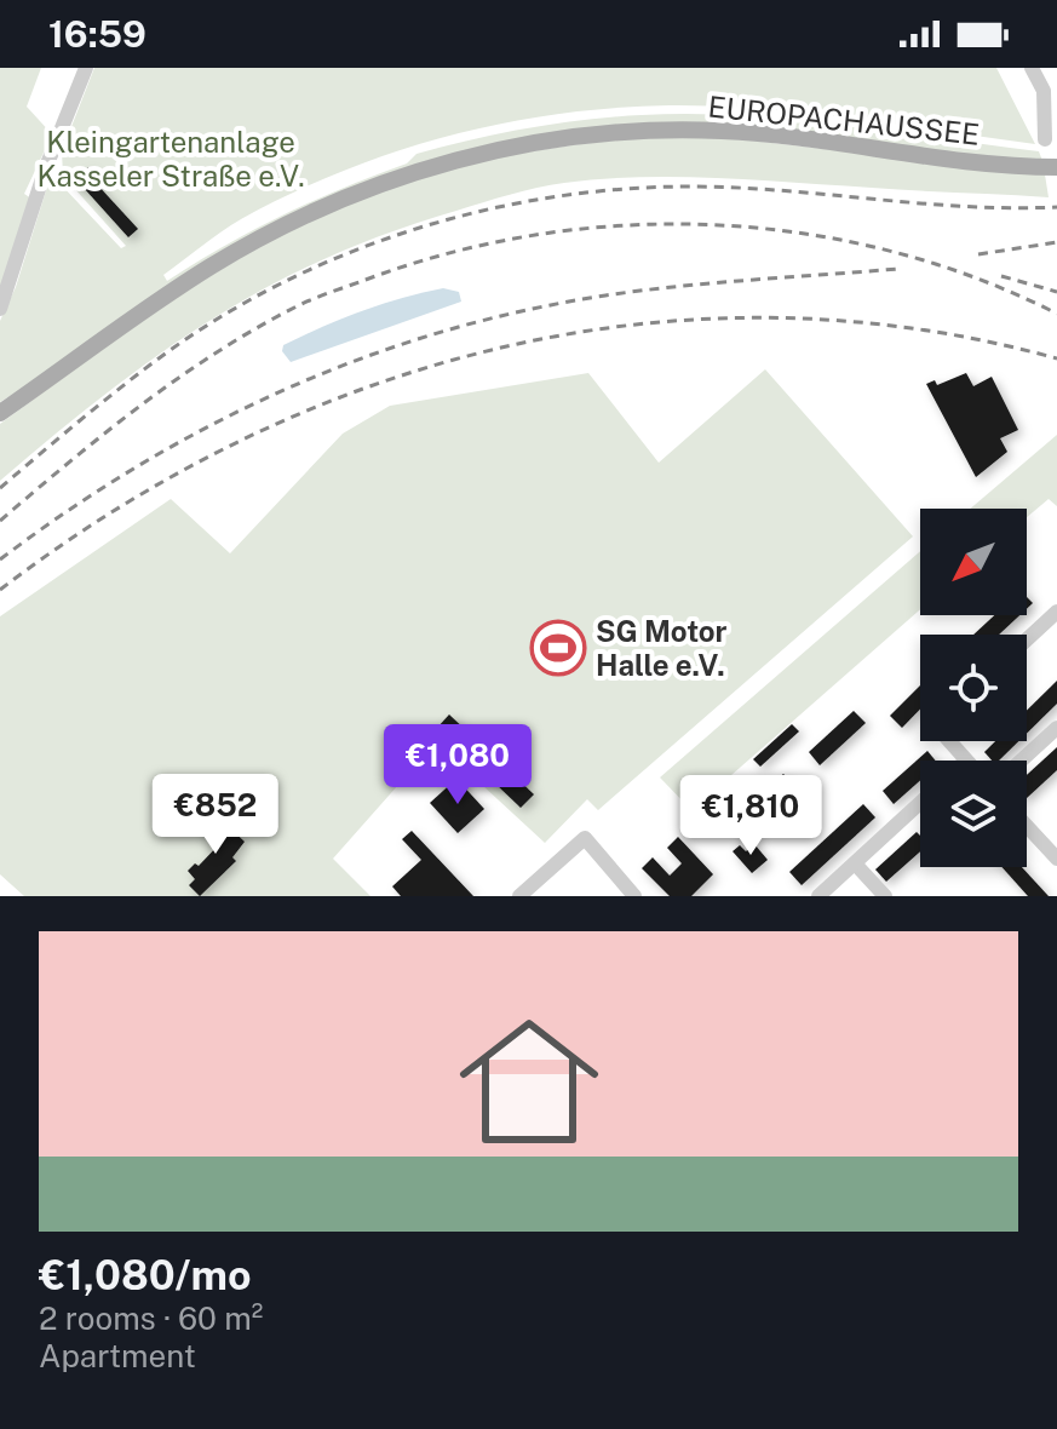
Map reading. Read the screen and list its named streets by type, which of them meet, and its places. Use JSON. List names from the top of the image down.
{
  "streets": {
    "main road": ["EUROPACHAUSSEE"]
  },
  "parks": ["Kleingartenanlage Kasseler Straße e.V."],
  "places": {
    "sports": ["SG Motor Halle e.V."]
  },
  "north": "bottom left",
  "page": {
    "status": "16:59",
    "price": ["€1,080", "€852", "€1,810"],
    "list": [
      {
        "name": "€1,080/mo",
        "note": "2 rooms · 60 m² · Apartment"
      }
    ]
  }
}
